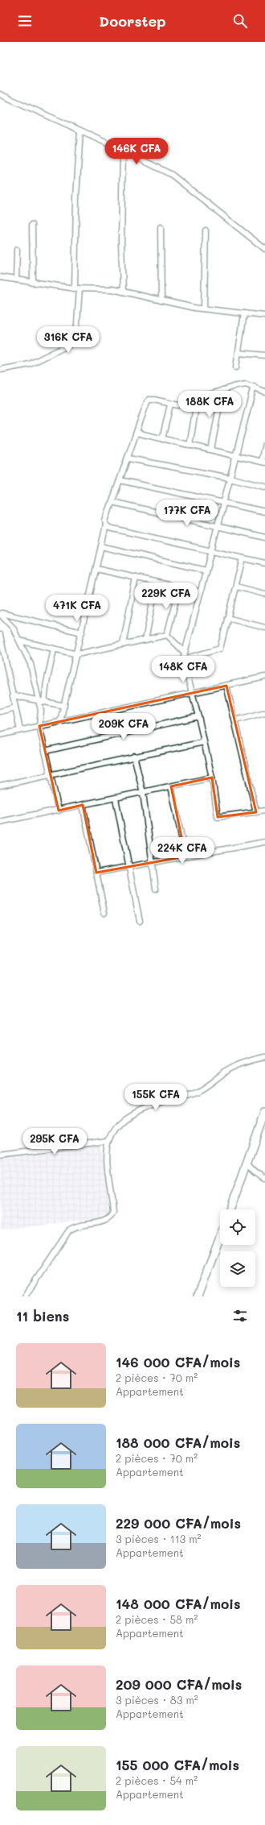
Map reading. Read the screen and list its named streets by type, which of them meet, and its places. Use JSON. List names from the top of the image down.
{
  "page": {
    "header": "Doorstep",
    "price": [
      "146K CFA",
      "316K CFA",
      "188K CFA",
      "177K CFA",
      "229K CFA",
      "471K CFA",
      "148K CFA",
      "209K CFA",
      "224K CFA",
      "155K CFA",
      "295K CFA"
    ],
    "heading": "11 biens",
    "list": [
      {
        "name": "146 000 CFA/mois",
        "note": "2 pièces · 70 m² · Appartement"
      },
      {
        "name": "188 000 CFA/mois",
        "note": "2 pièces · 70 m² · Appartement"
      },
      {
        "name": "229 000 CFA/mois",
        "note": "3 pièces · 113 m² · Appartement"
      },
      {
        "name": "148 000 CFA/mois",
        "note": "2 pièces · 58 m² · Appartement"
      },
      {
        "name": "209 000 CFA/mois",
        "note": "3 pièces · 83 m² · Appartement"
      },
      {
        "name": "155 000 CFA/mois",
        "note": "2 pièces · 54 m² · Appartement"
      }
    ]
  }
}
